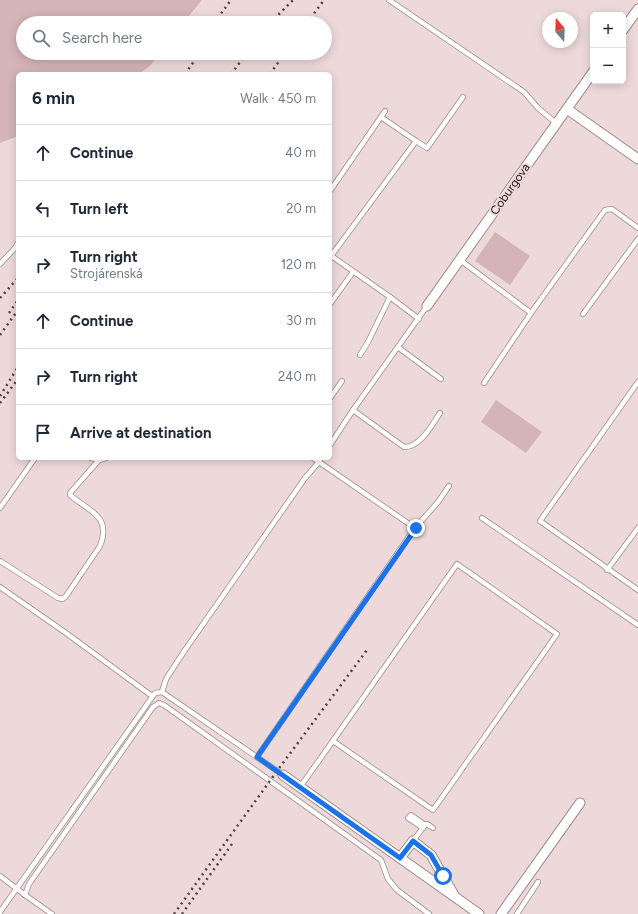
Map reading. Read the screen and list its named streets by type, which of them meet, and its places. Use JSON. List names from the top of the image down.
{
  "streets": {
    "street": ["Coburgova"]
  },
  "north": "top",
  "page": {
    "map_buttons": ["+", "−"],
    "search": "Search here",
    "heading": ["6 min", "Walk · 450 m"],
    "list": [
      ["Continue", "40 m"],
      ["Turn left", "20 m"],
      ["Turn right", "Strojárenská", "120 m"],
      ["Continue", "30 m"],
      ["Turn right", "240 m"],
      "Arrive at destination"
    ]
  }
}
